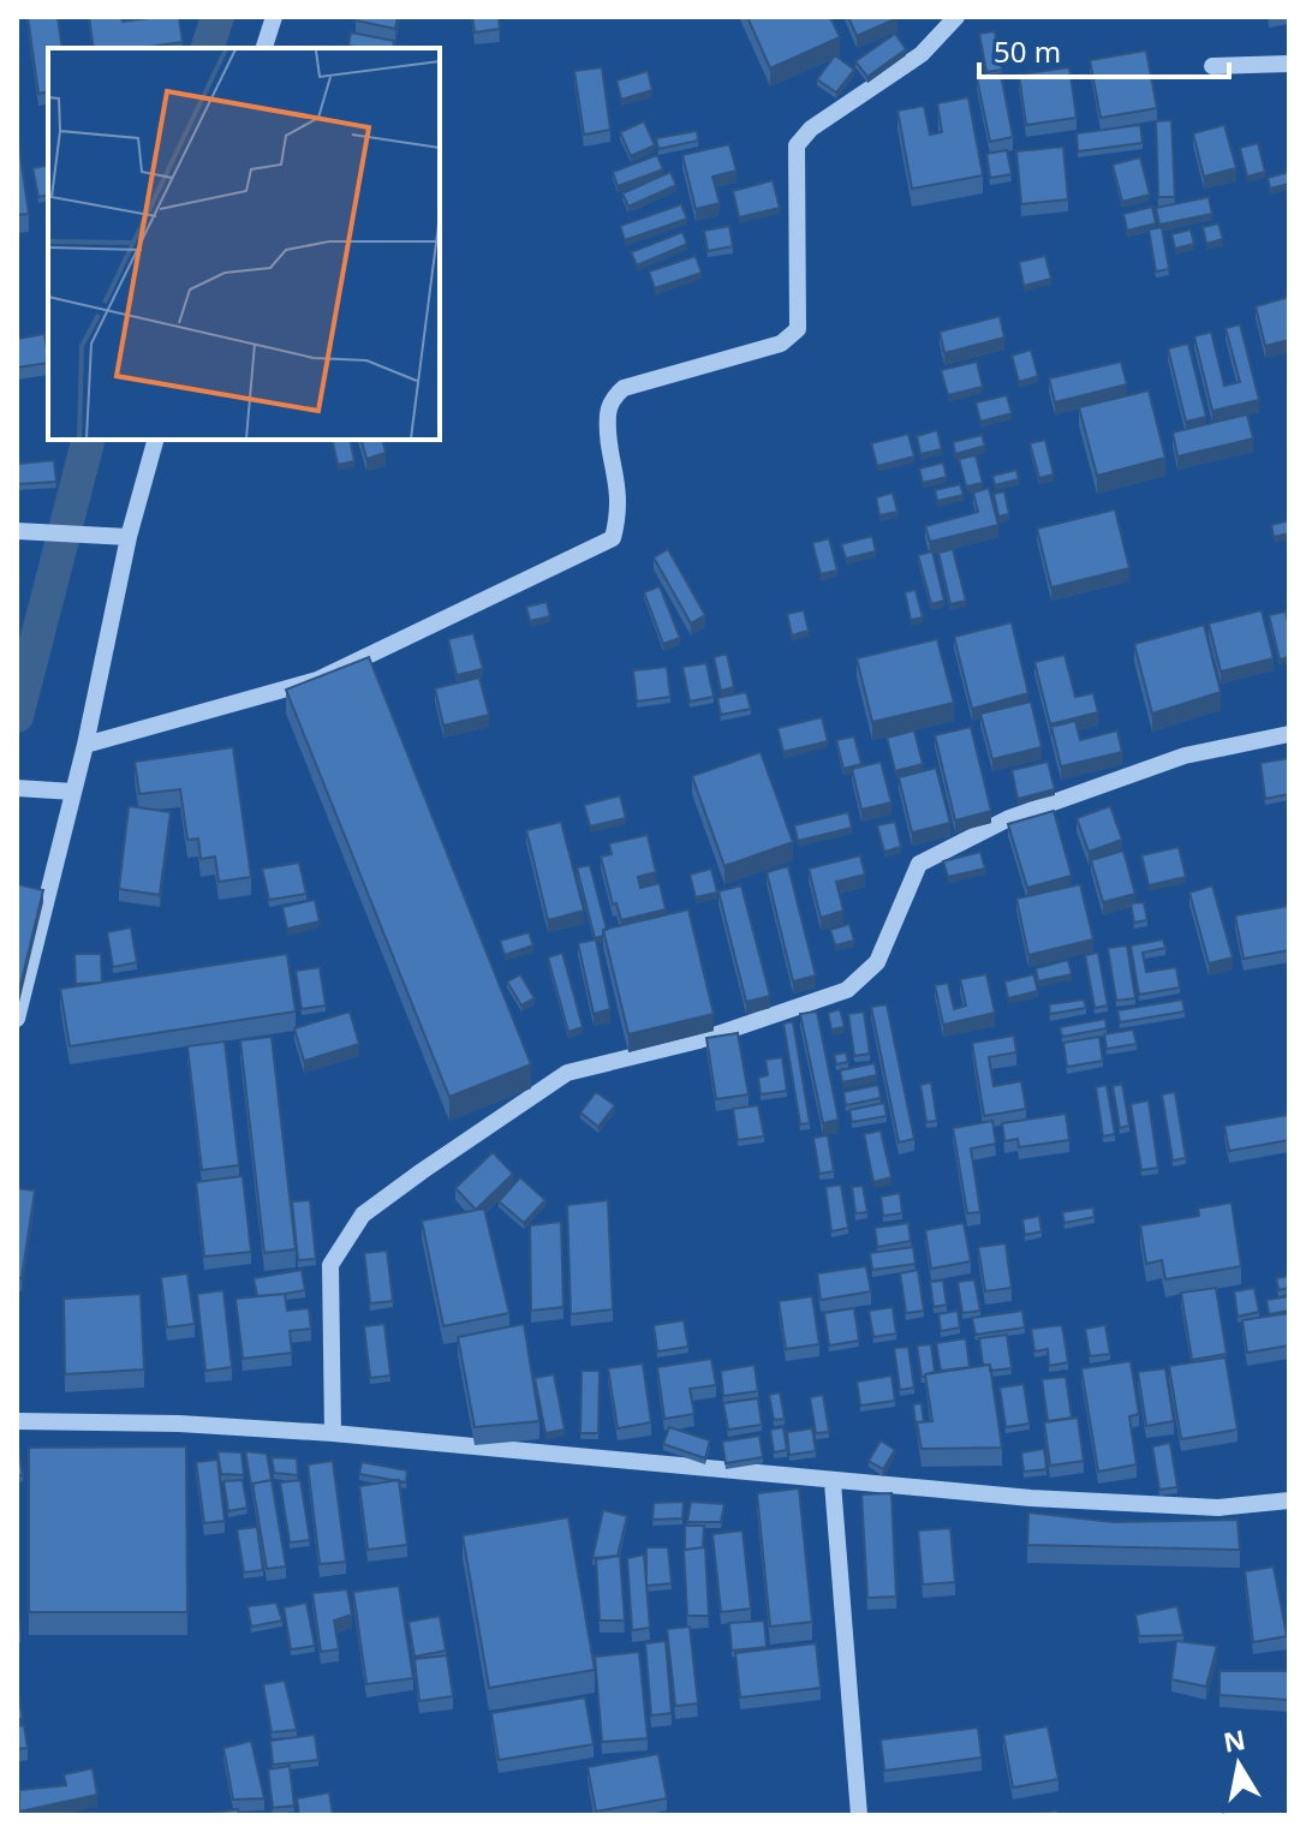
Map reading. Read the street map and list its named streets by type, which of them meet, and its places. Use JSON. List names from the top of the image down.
{
  "scale_bar": "50 m",
  "north": "top"
}
